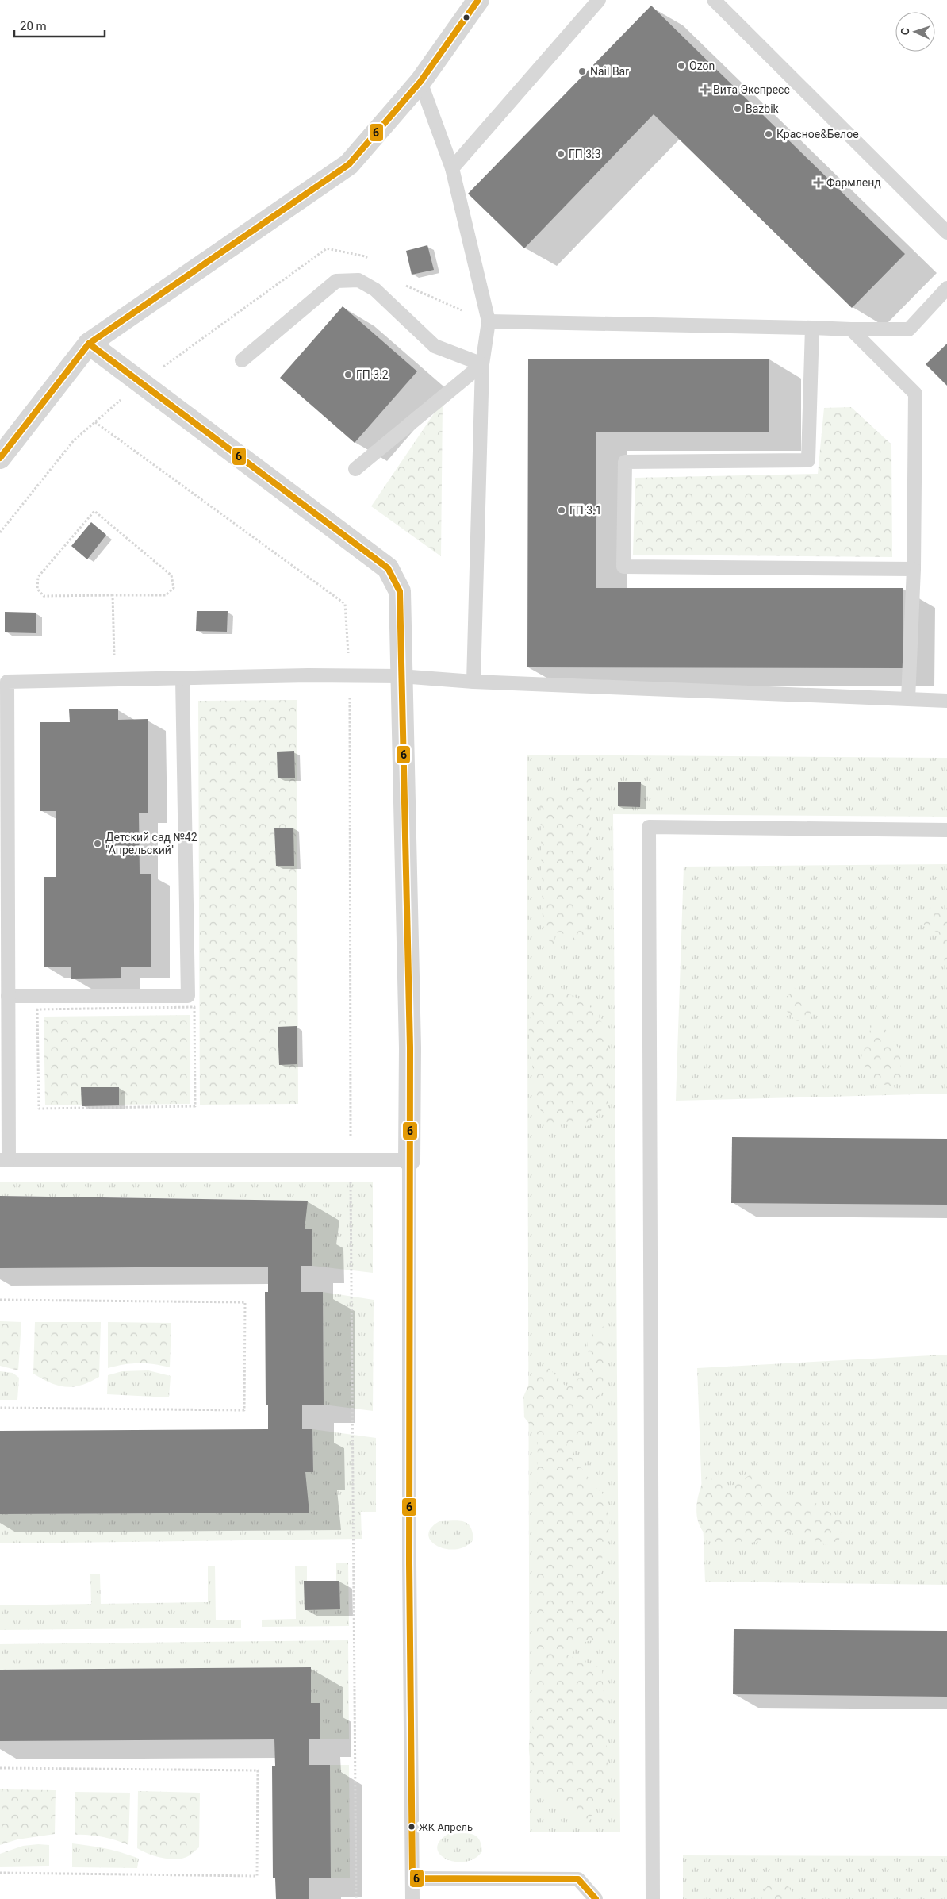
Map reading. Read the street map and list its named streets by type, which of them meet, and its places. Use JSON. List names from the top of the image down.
{
  "places": {
    "other": [
      "Ozon",
      "Nail Bar",
      "Bazbik",
      "Красное&Белое",
      "ГП 3.3",
      "ГП 3.2",
      "ГП 3.1",
      "Детский сад №42 \"Апрельский\"",
      "ЖК Апрель"
    ],
    "health": ["Вита Экспресс", "Фармленд"]
  },
  "lines": ["transit line 6"],
  "scale_bar": "20 m",
  "north": "left"
}
